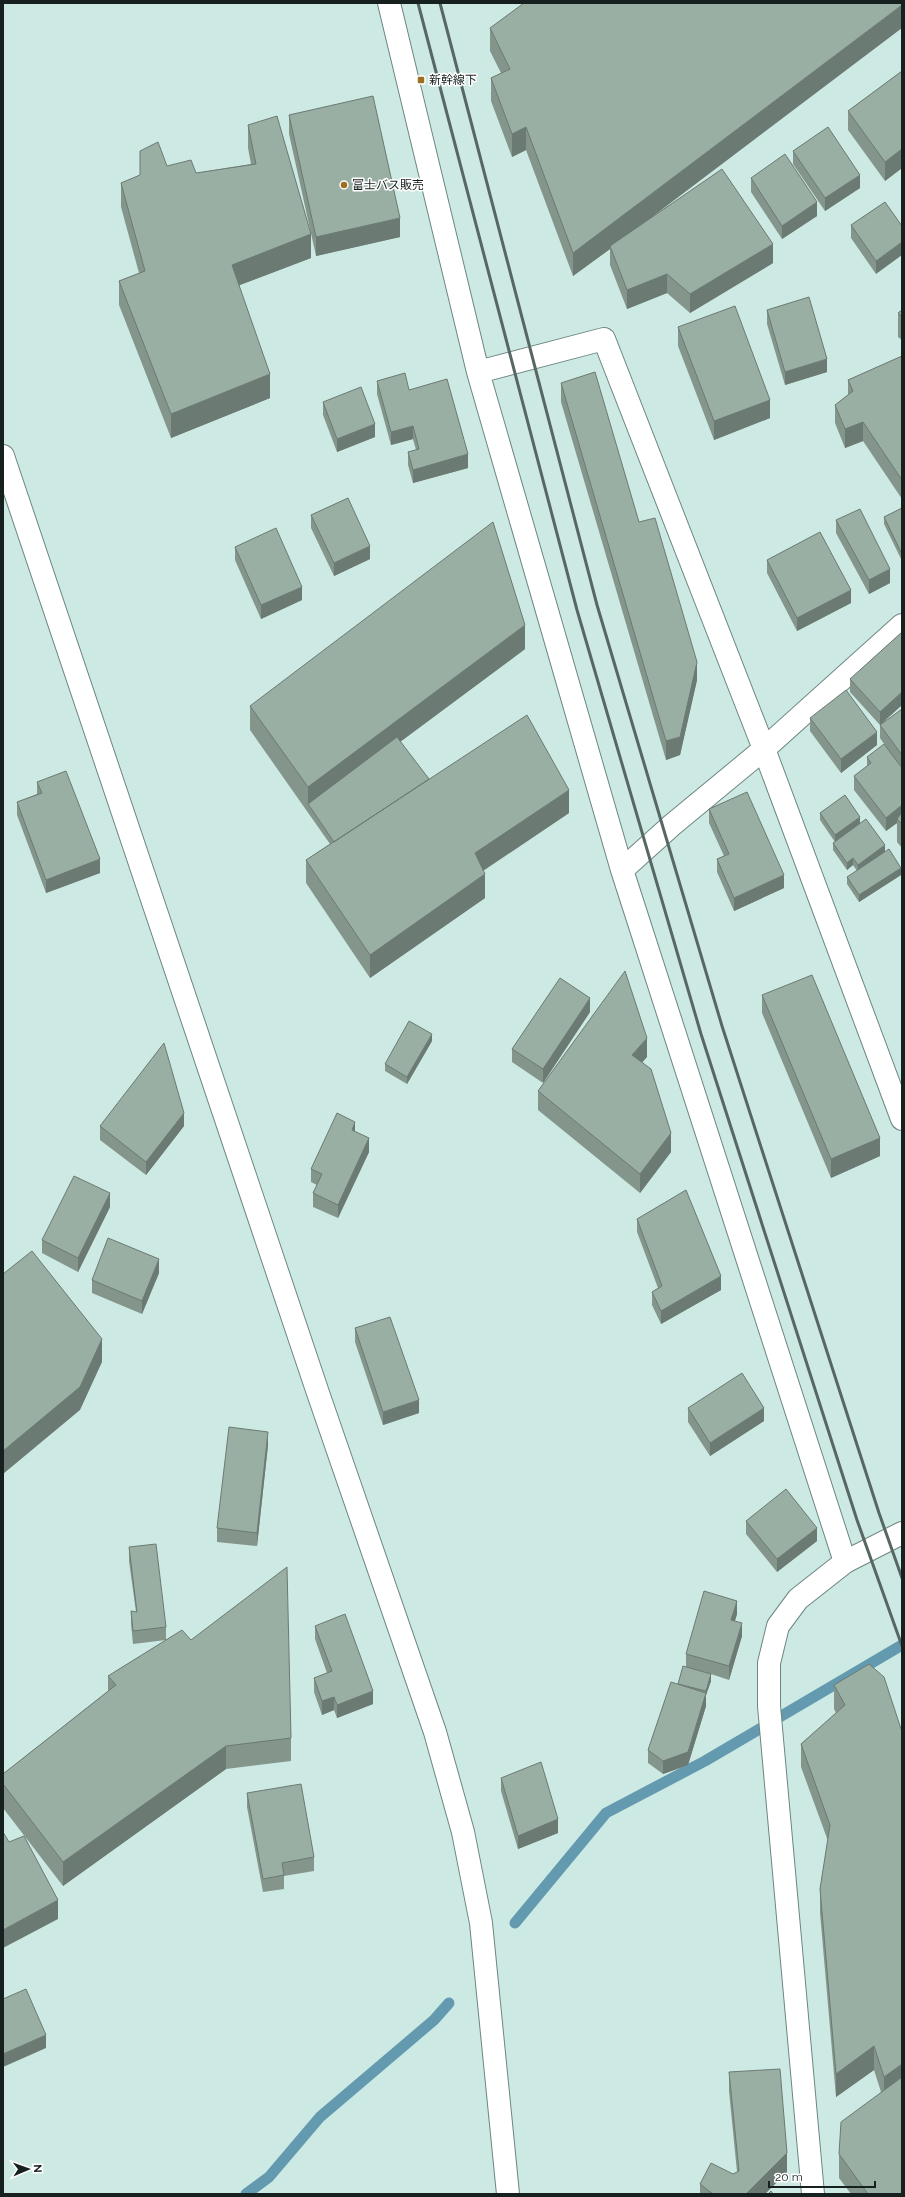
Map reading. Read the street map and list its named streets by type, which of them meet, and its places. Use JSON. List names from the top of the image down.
{
  "places": {
    "transit": ["新幹線下"],
    "other": ["富士バス販売"]
  },
  "scale_bar": "20 m",
  "north": "right"
}
